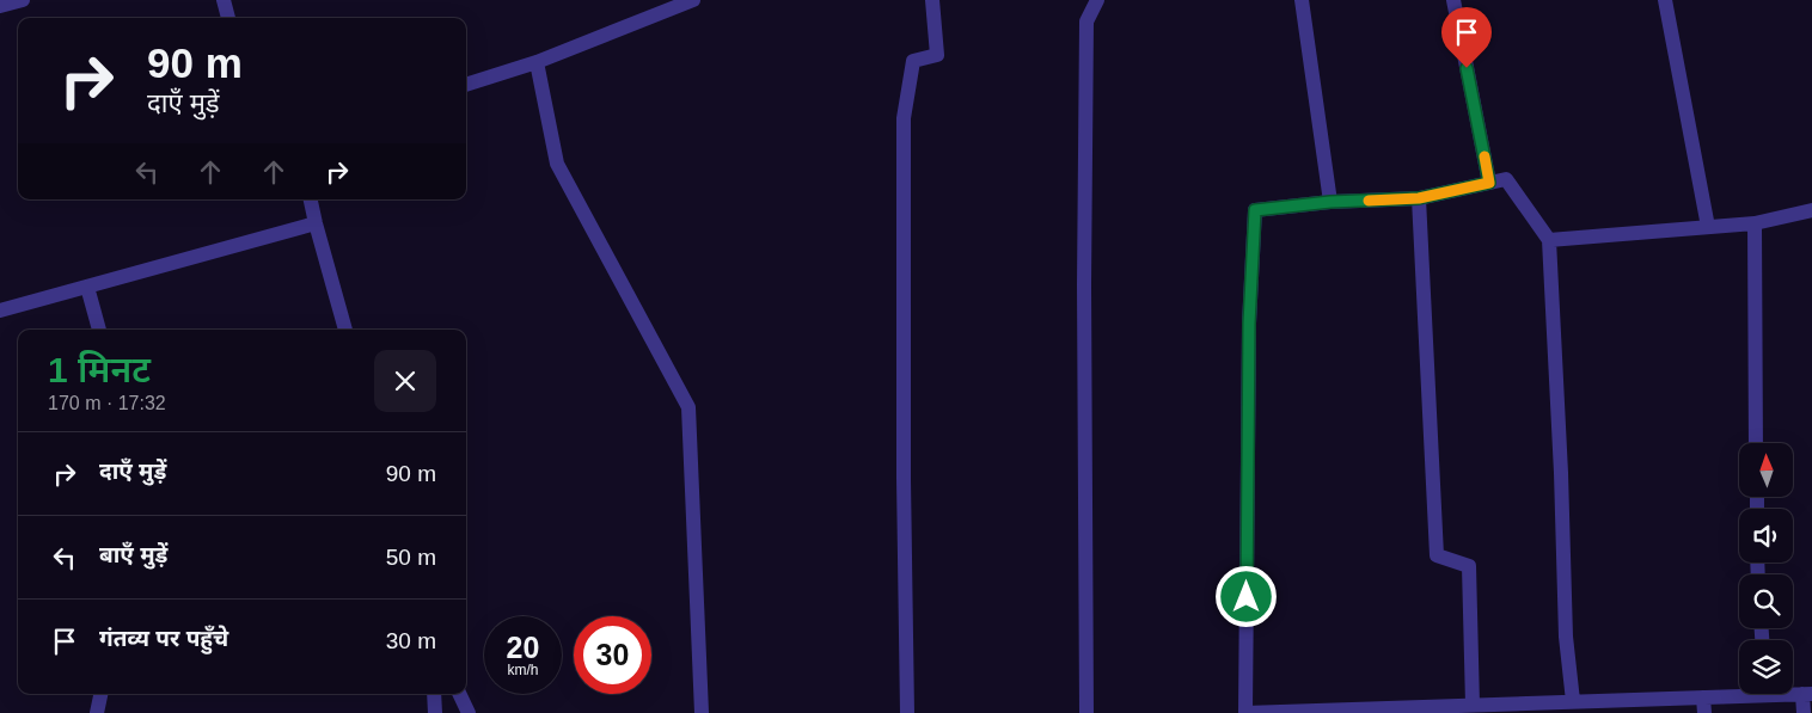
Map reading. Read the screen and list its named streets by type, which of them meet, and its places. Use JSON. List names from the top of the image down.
{
  "north": "top",
  "page": {
    "turn": ["90 m", "दाएँ मुड़ें"],
    "heading": ["1 मिनट", "170 m · 17:32"],
    "list": [
      {
        "name": "दाएँ मुड़ें",
        "value": "90 m"
      },
      {
        "name": "बाएँ मुड़ें",
        "value": "50 m"
      },
      {
        "name": "गंतव्य पर पहुँचे",
        "value": "30 m"
      }
    ],
    "speed": "20 km/h",
    "limit": "30"
  }
}
